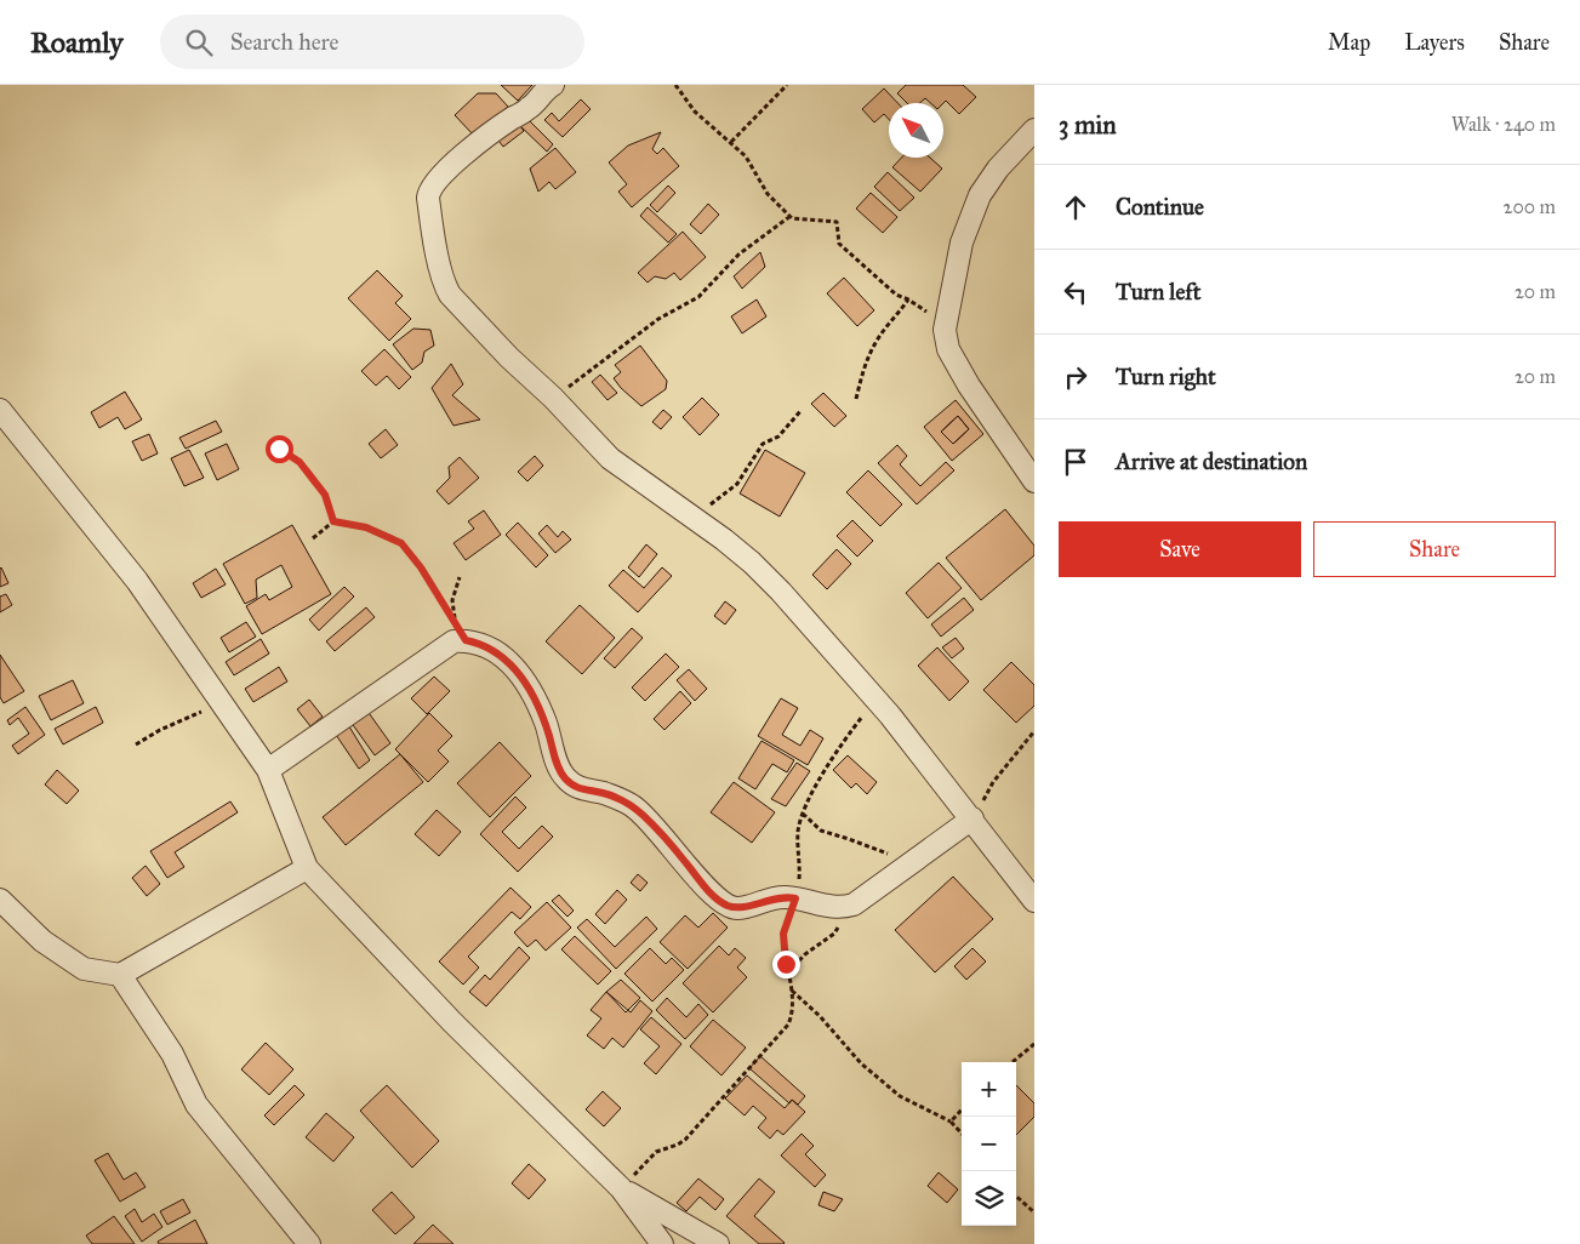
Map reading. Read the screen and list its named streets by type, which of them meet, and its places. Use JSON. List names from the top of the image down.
{
  "north": "top left",
  "page": {
    "header": "Roamly",
    "search": "Search here",
    "nav": ["Map", "Layers", "Share"],
    "heading": ["3 min", "Walk · 240 m"],
    "list": [
      ["Continue", "200 m"],
      ["Turn left", "20 m"],
      ["Turn right", "20 m"],
      "Arrive at destination"
    ],
    "buttons": ["Save", "Share"],
    "map_buttons": ["+", "−"]
  }
}
